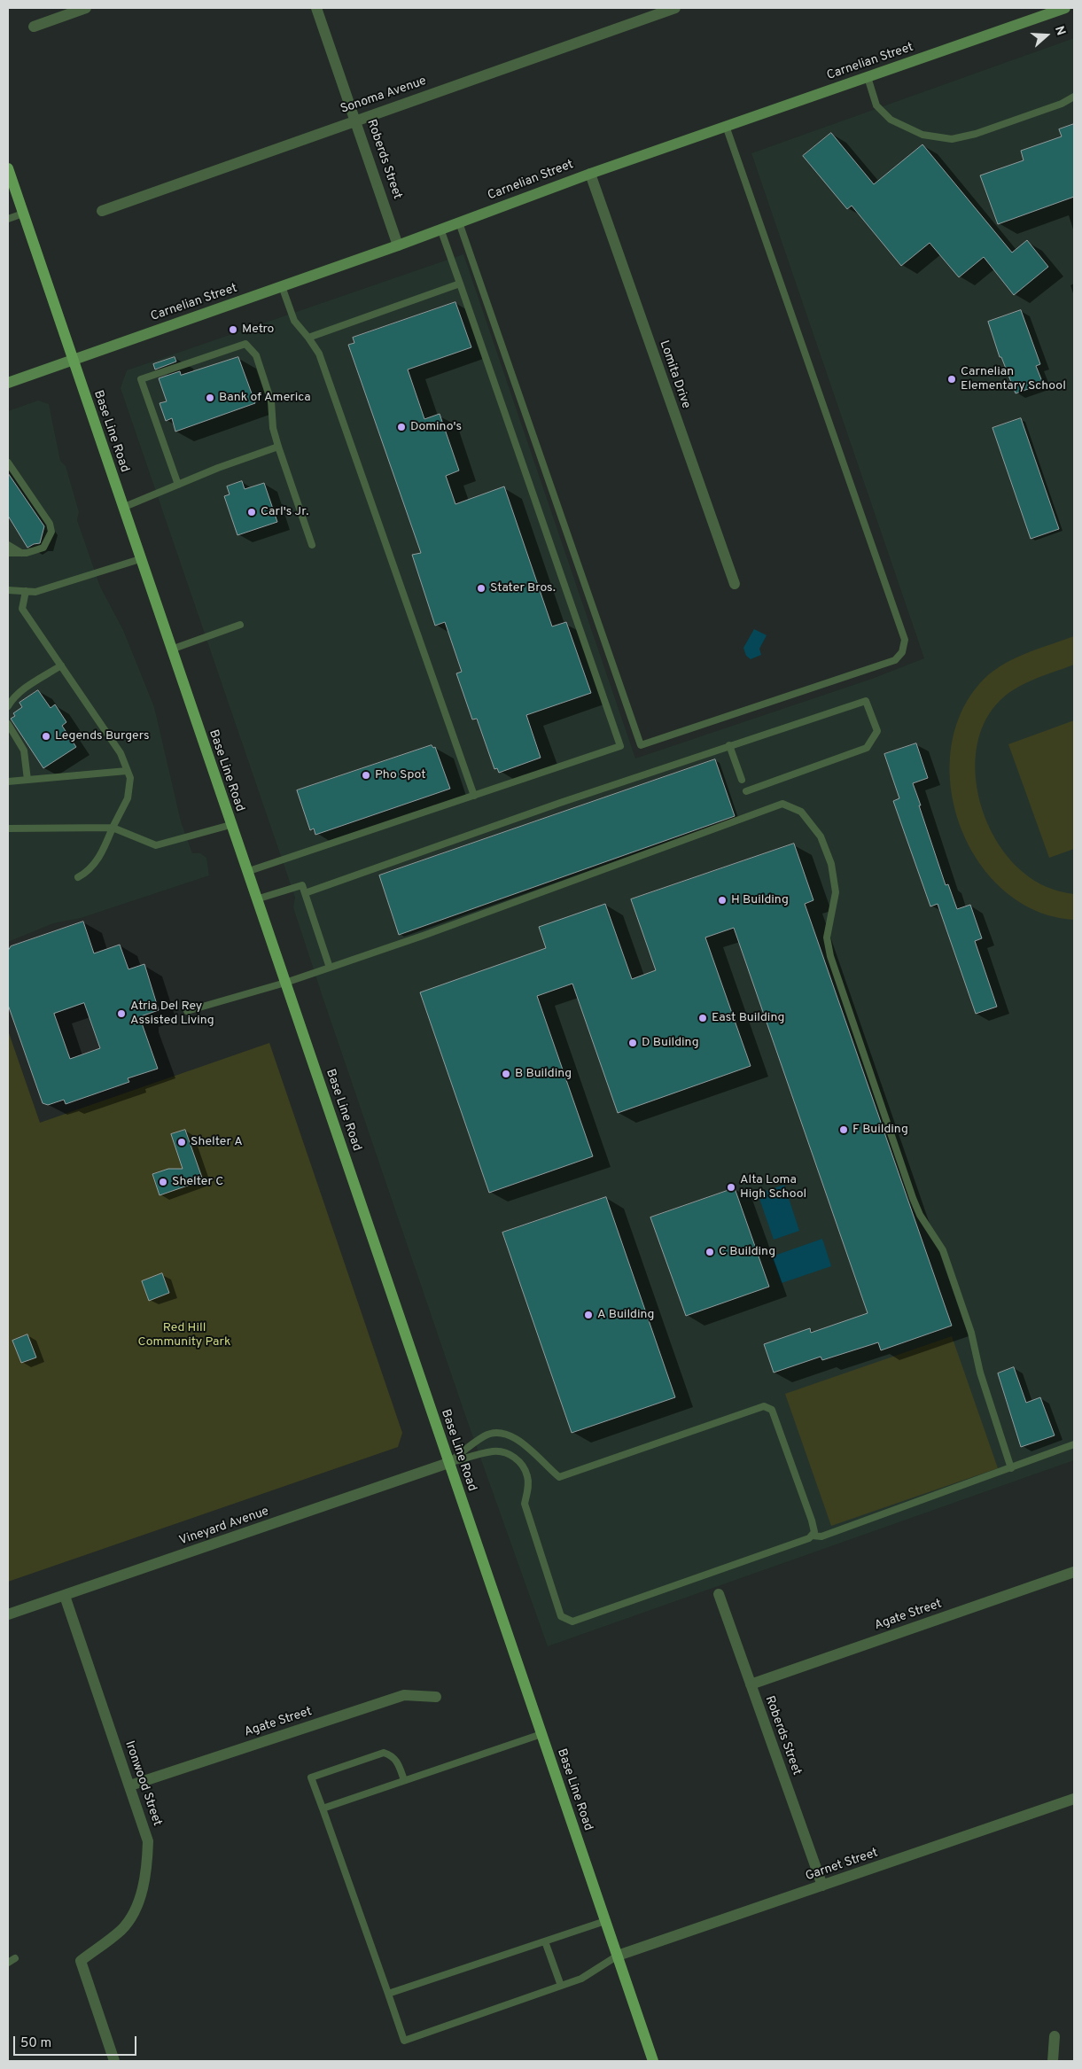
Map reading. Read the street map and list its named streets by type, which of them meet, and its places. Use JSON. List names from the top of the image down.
{
  "streets": {
    "main road": ["Carnelian Street", "Base Line Road"],
    "street": [
      "Sonoma Avenue",
      "Roberds Street",
      "Lomita Drive",
      "Vineyard Avenue",
      "Agate Street",
      "Ironwood Street",
      "Garnet Street"
    ]
  },
  "crossings": [
    ["Carnelian Street", "Roberds Street"],
    ["Carnelian Street", "Lomita Drive"],
    ["Carnelian Street", "Base Line Road"],
    ["Sonoma Avenue", "Roberds Street"],
    ["Roberds Street", "Agate Street"],
    ["Roberds Street", "Garnet Street"],
    ["Base Line Road", "Vineyard Avenue"],
    ["Base Line Road", "Garnet Street"],
    ["Vineyard Avenue", "Ironwood Street"],
    ["Agate Street", "Ironwood Street"]
  ],
  "parks": ["Red Hill Community Park"],
  "places": [
    "Metro",
    "Carnelian Elementary School",
    "Bank of America",
    "Domino's",
    "Carl's Jr.",
    "Stater Bros.",
    "Legends Burgers",
    "Pho Spot",
    "H Building",
    "Atria Del Rey Assisted Living",
    "East Building",
    "D Building",
    "B Building",
    "F Building",
    "Shelter A",
    "Shelter C",
    "Alta Loma High School",
    "C Building",
    "A Building"
  ],
  "scale_bar": "50 m",
  "north": "right"
}
